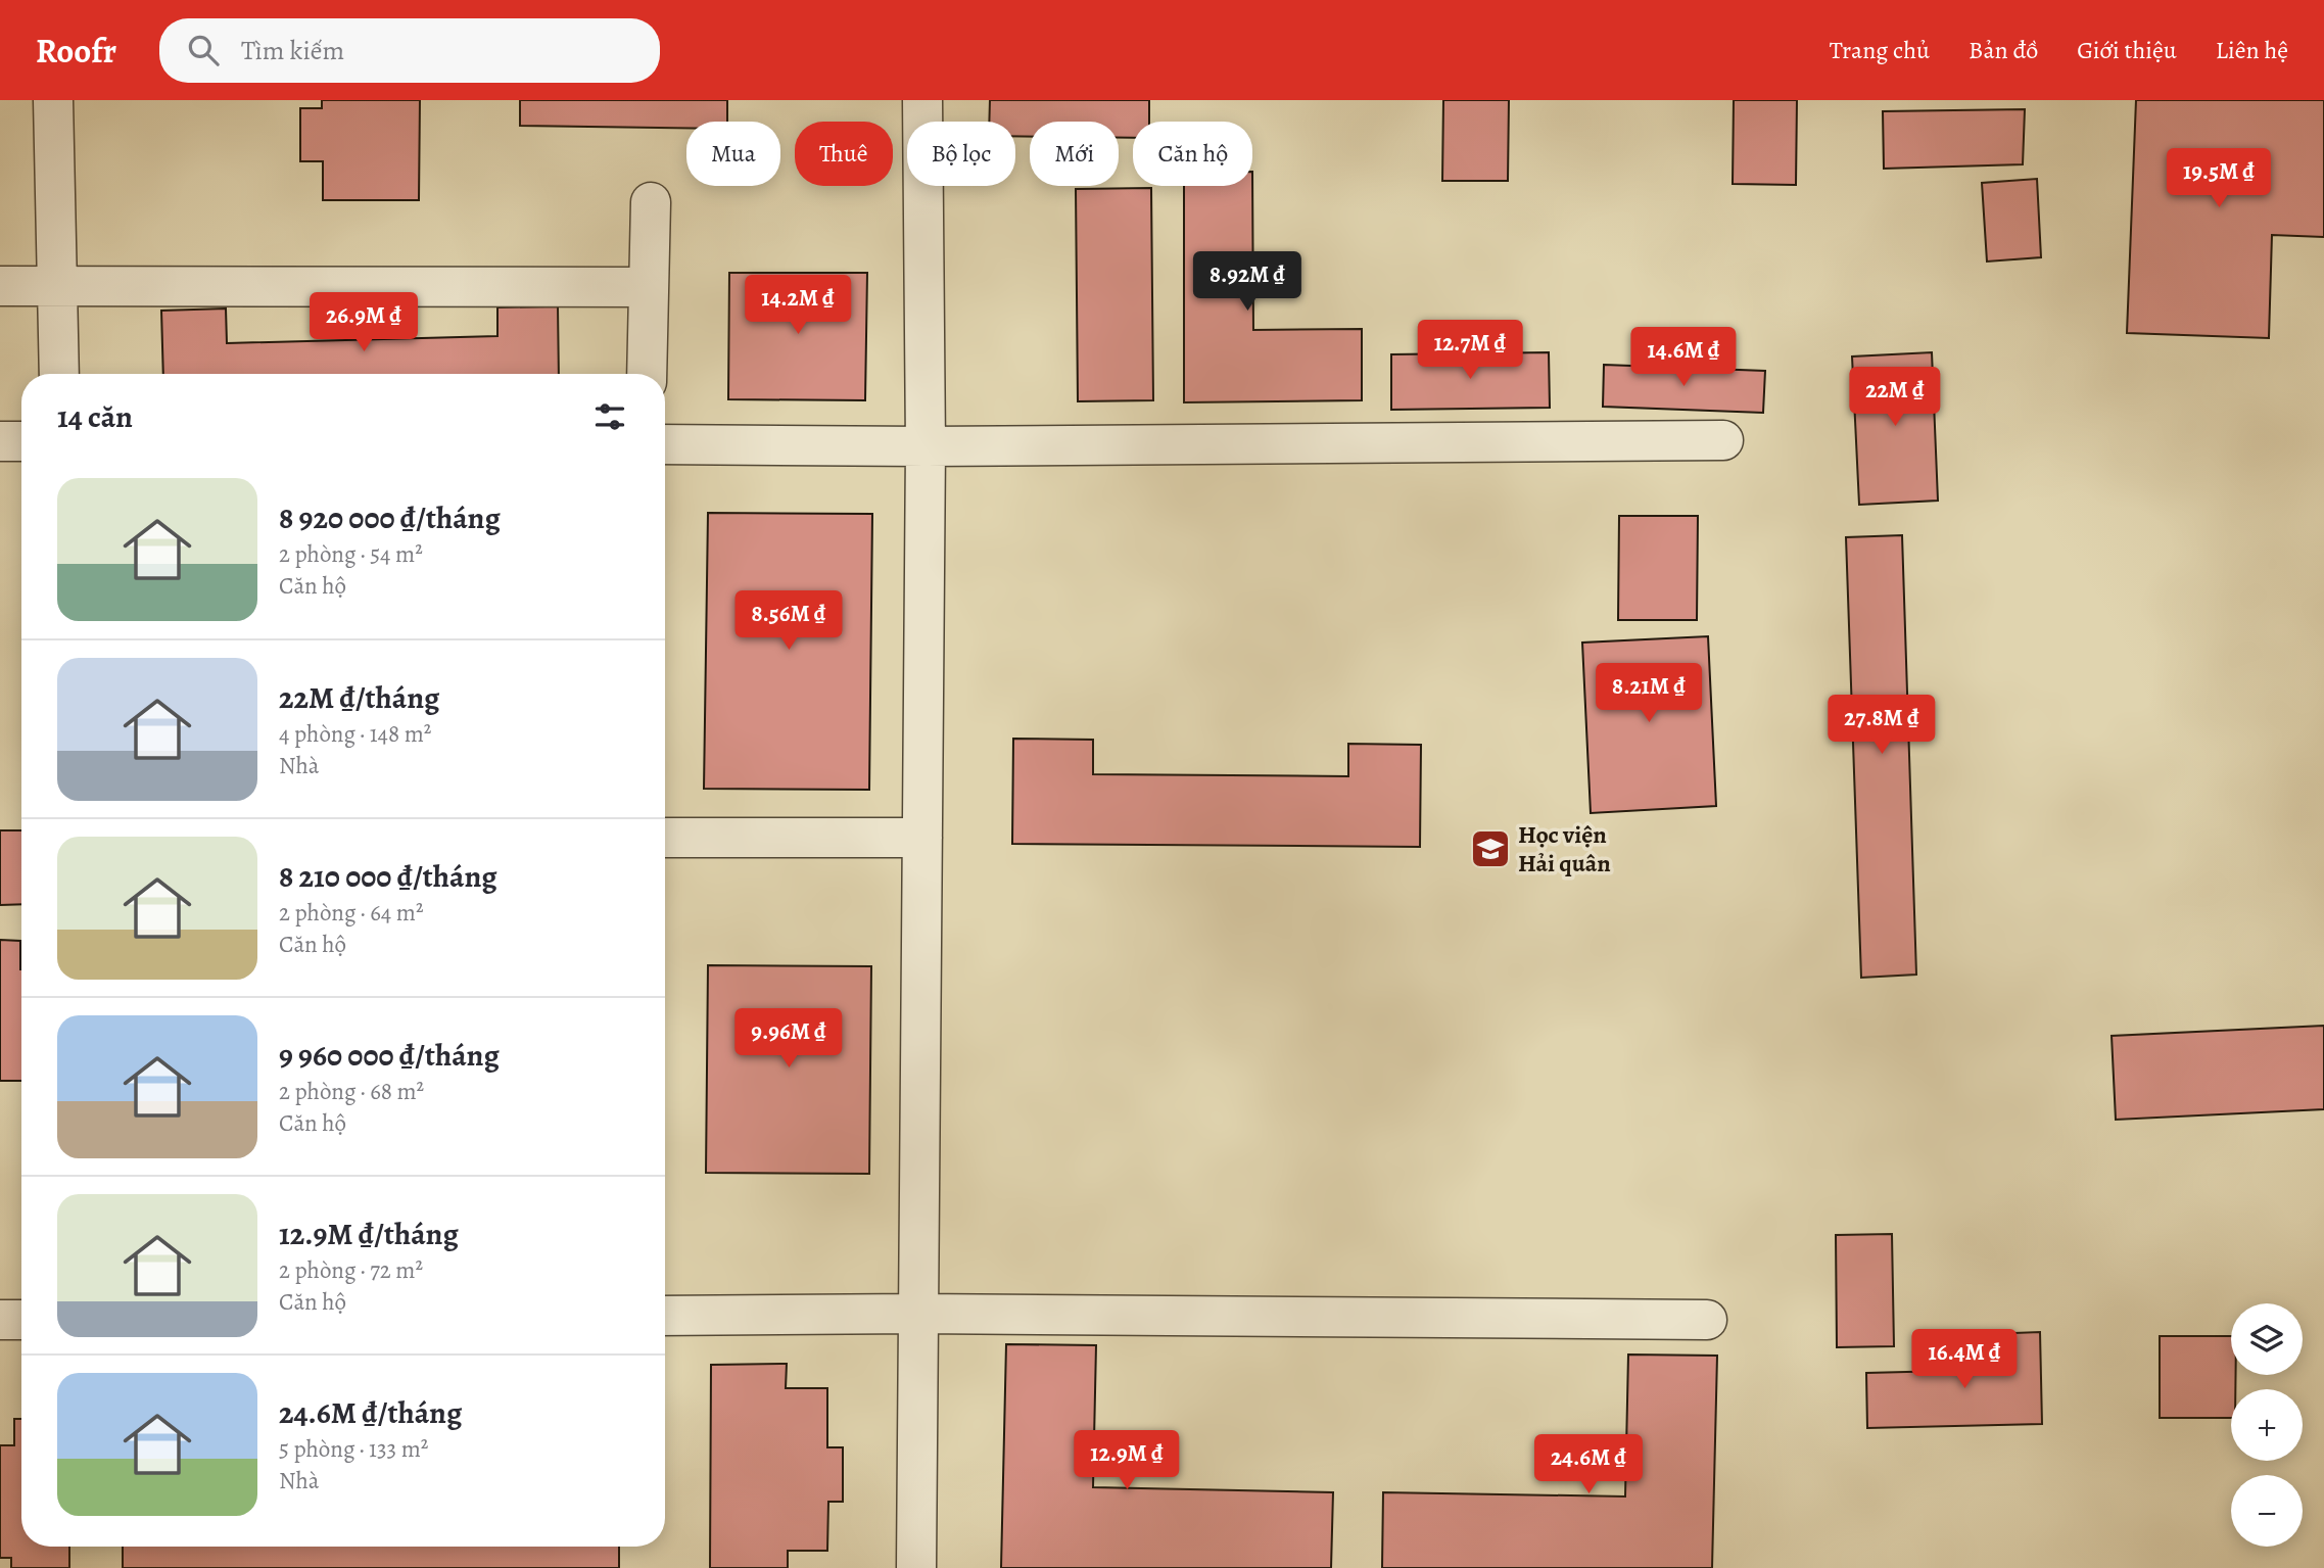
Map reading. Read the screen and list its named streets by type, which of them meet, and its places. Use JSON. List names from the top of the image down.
{
  "places": {
    "school or university": ["Học viện Hải quân"]
  },
  "page": {
    "header": "Roofr",
    "search": "Tìm kiếm",
    "nav": [
      "Trang chủ",
      "Bản đồ",
      "Giới thiệu",
      "Liên hệ"
    ],
    "chip": [
      "Mua",
      "Thuê",
      "Bộ lọc",
      "Mới",
      "Căn hộ"
    ],
    "price": [
      "19.5M ₫",
      "8.92M ₫",
      "14.2M ₫",
      "26.9M ₫",
      "12.7M ₫",
      "14.6M ₫",
      "22M ₫",
      "8.56M ₫",
      "8.21M ₫",
      "27.8M ₫",
      "9.96M ₫",
      "16.4M ₫",
      "12.9M ₫",
      "24.6M ₫"
    ],
    "heading": "14 căn",
    "list": [
      {
        "name": "8 920 000 ₫/tháng",
        "note": "2 phòng · 54 m² · Căn hộ"
      },
      {
        "name": "22M ₫/tháng",
        "note": "4 phòng · 148 m² · Nhà"
      },
      {
        "name": "8 210 000 ₫/tháng",
        "note": "2 phòng · 64 m² · Căn hộ"
      },
      {
        "name": "9 960 000 ₫/tháng",
        "note": "2 phòng · 68 m² · Căn hộ"
      },
      {
        "name": "12.9M ₫/tháng",
        "note": "2 phòng · 72 m² · Căn hộ"
      },
      {
        "name": "24.6M ₫/tháng",
        "note": "5 phòng · 133 m² · Nhà"
      }
    ],
    "map_buttons": ["+", "−"]
  }
}
